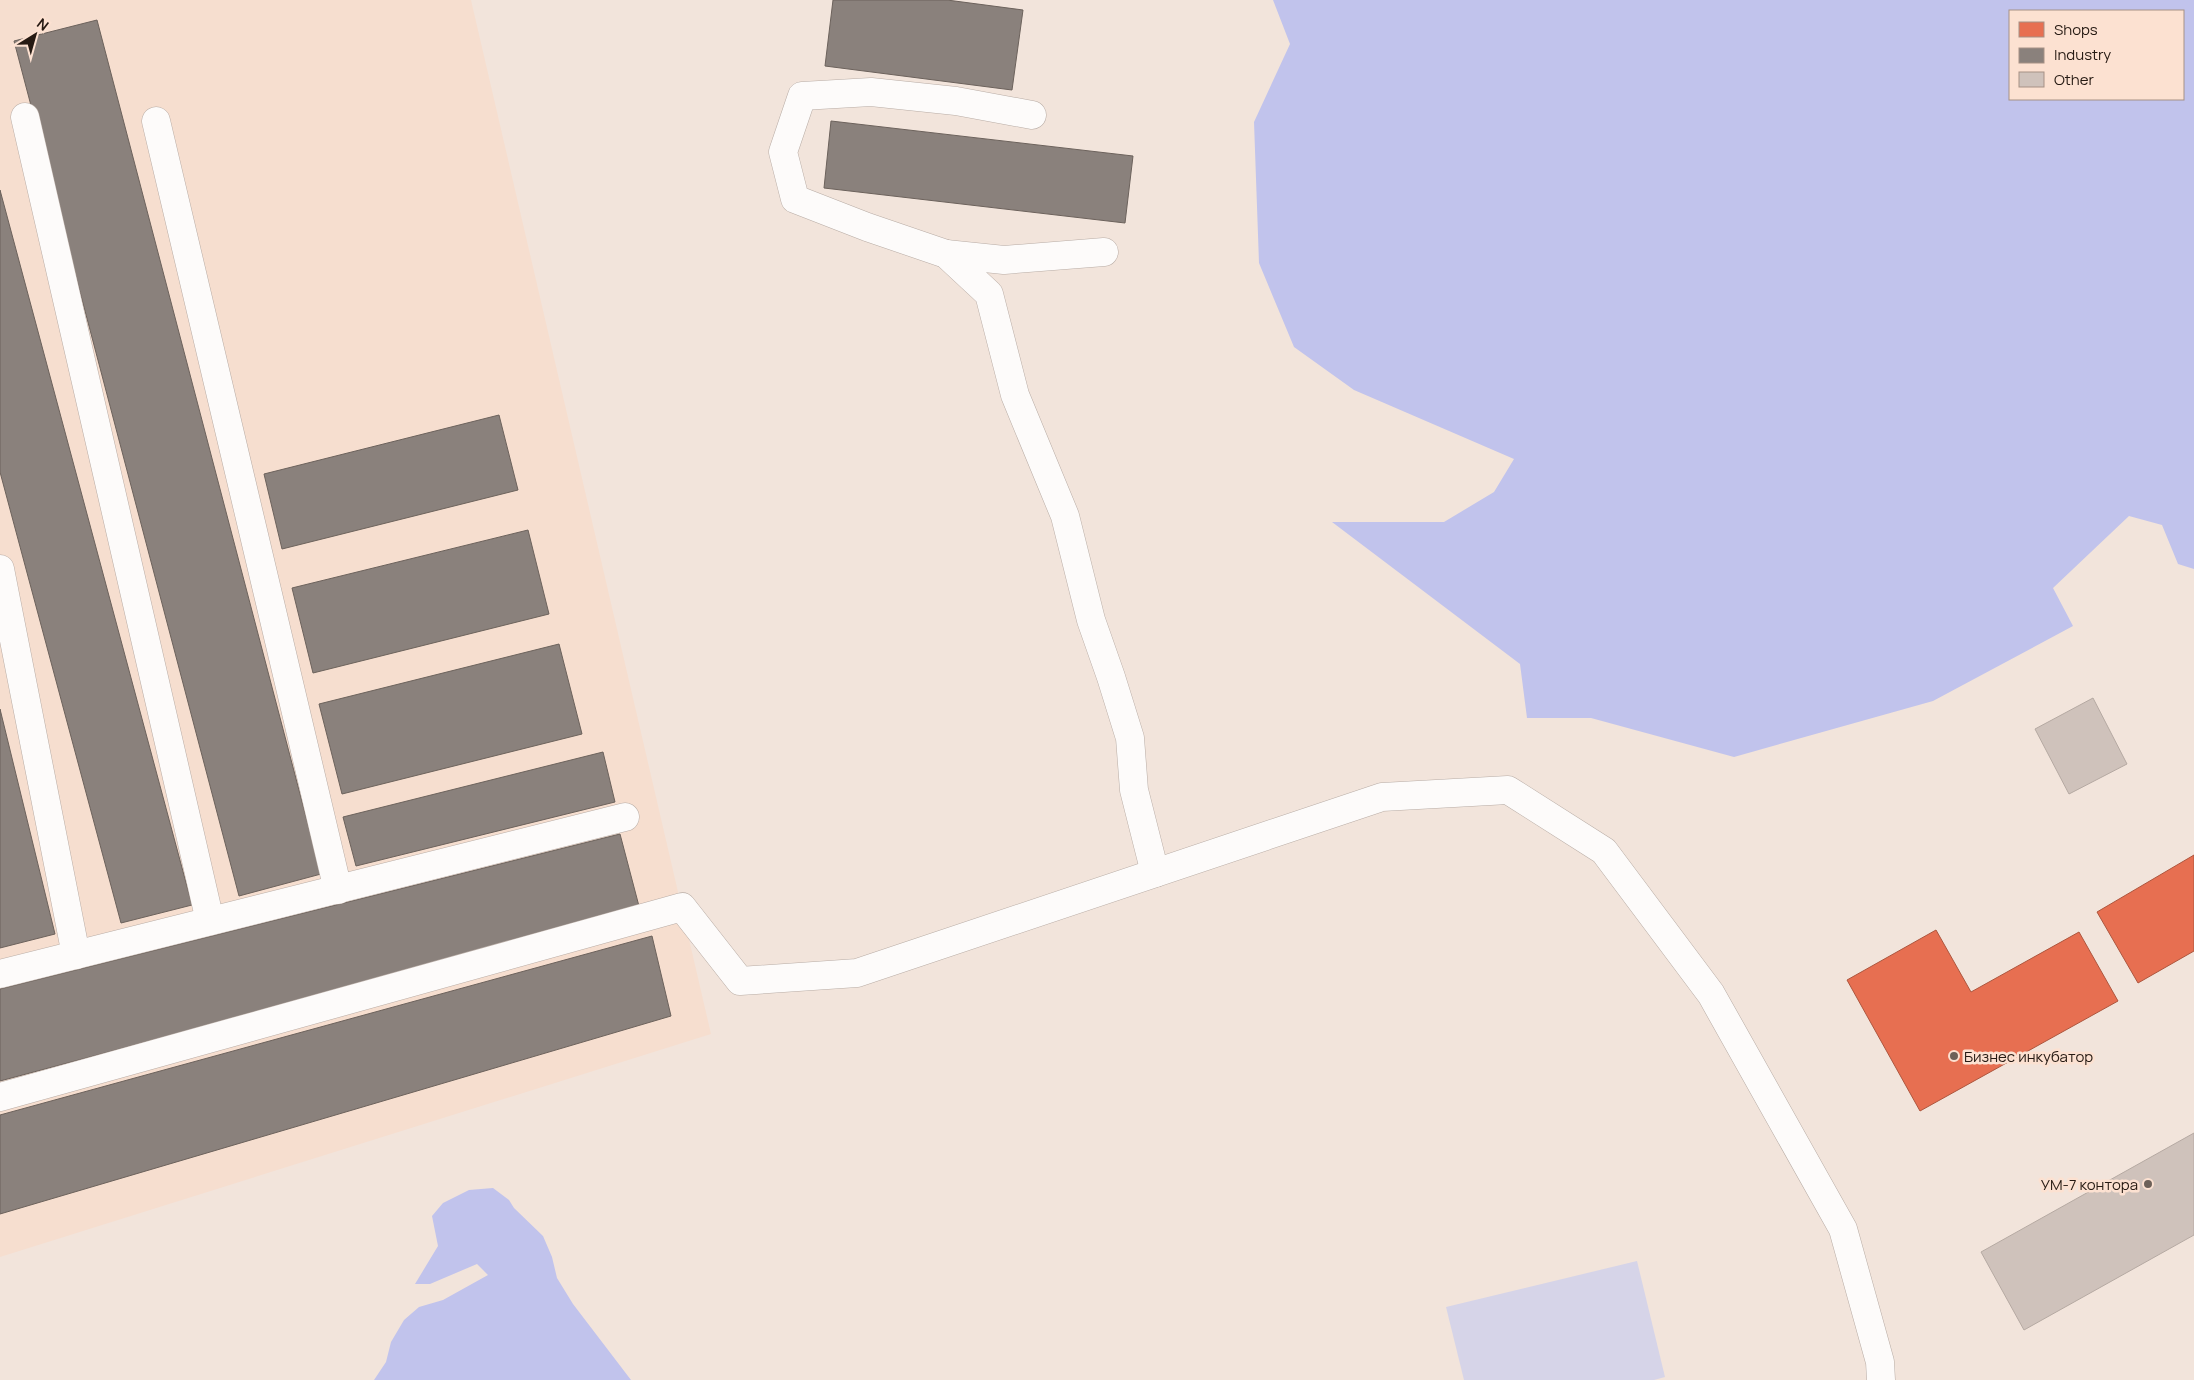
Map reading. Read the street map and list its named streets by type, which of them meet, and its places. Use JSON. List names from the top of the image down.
{
  "places": ["Бизнес инкубатор", "УМ-7 контора"],
  "legend": ["Shops", "Industry", "Other"],
  "north": "top right"
}
